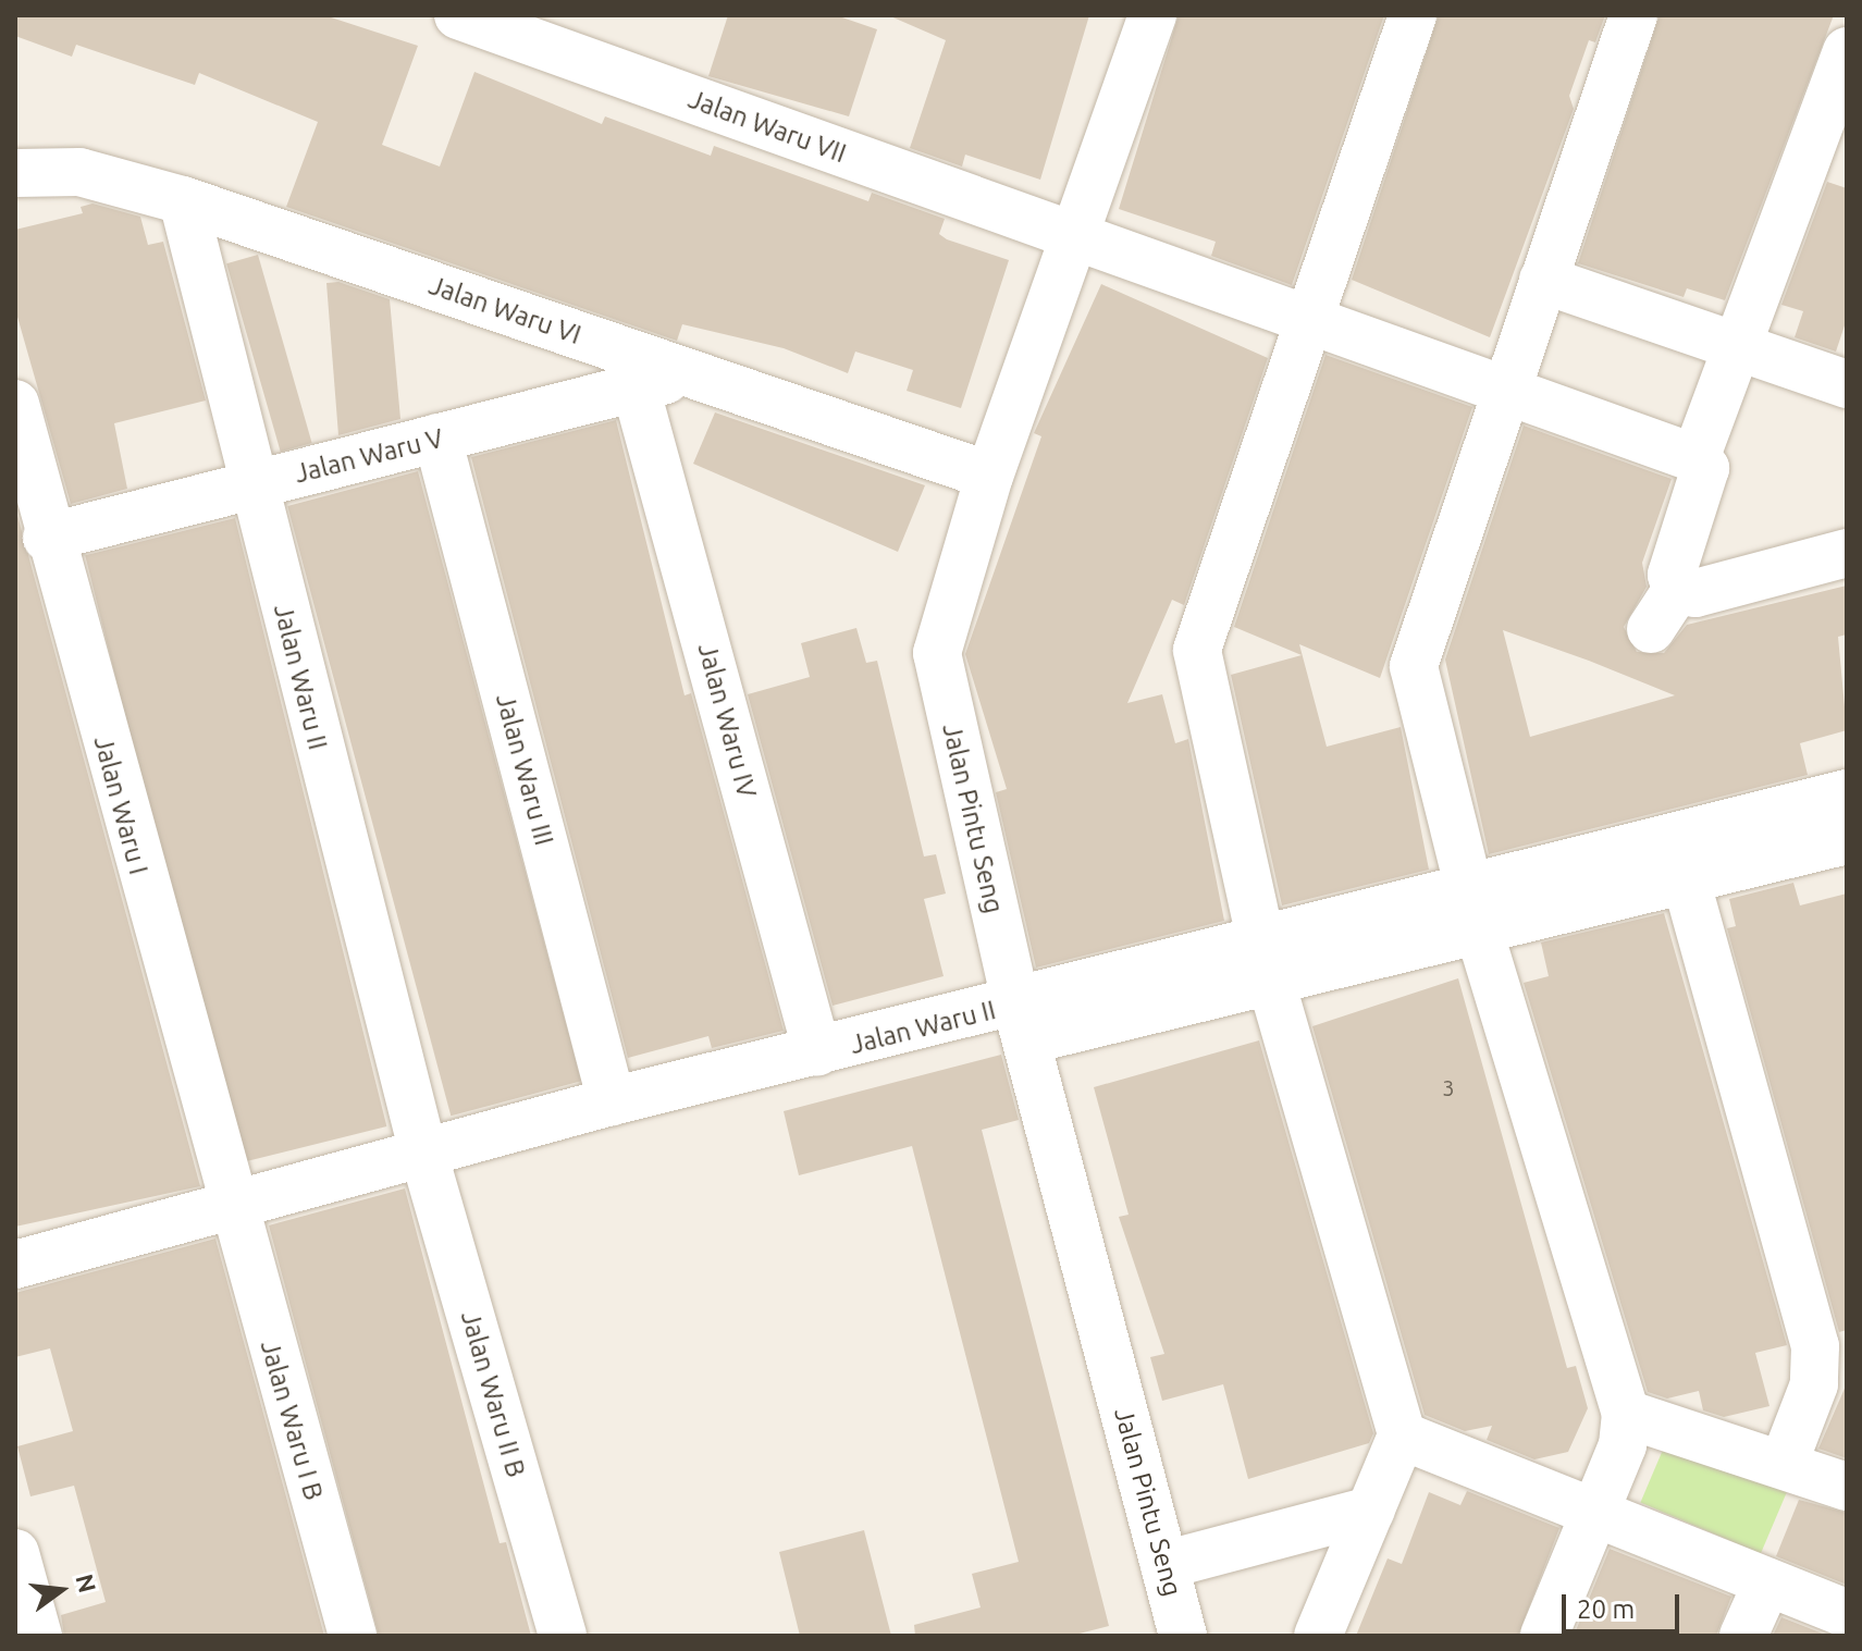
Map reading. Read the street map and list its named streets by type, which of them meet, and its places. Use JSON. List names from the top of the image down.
{
  "streets": {
    "street": [
      "Jalan Waru VII",
      "Jalan Waru VI",
      "Jalan Waru V",
      "Jalan Waru II",
      "Jalan Waru IV",
      "Jalan Waru III",
      "Jalan Waru I",
      "Jalan Pintu Seng",
      "Jalan Waru II B",
      "Jalan Waru I B"
    ]
  },
  "crossings": [
    ["Jalan Waru VII", "Jalan Pintu Seng"],
    ["Jalan Waru VI", "Jalan Waru V"],
    ["Jalan Waru VI", "Jalan Waru II"],
    ["Jalan Waru VI", "Jalan Pintu Seng"],
    ["Jalan Waru V", "Jalan Waru II"],
    ["Jalan Waru V", "Jalan Waru IV"],
    ["Jalan Waru V", "Jalan Waru III"],
    ["Jalan Waru V", "Jalan Waru I"],
    ["Jalan Waru II", "Jalan Waru IV"],
    ["Jalan Waru II", "Jalan Waru III"],
    ["Jalan Waru II", "Jalan Waru I"],
    ["Jalan Waru II", "Jalan Pintu Seng"],
    ["Jalan Waru II", "Jalan Waru II B"],
    ["Jalan Waru II", "Jalan Waru I B"],
    ["Jalan Waru I", "Jalan Waru I B"]
  ],
  "house_numbers": ["3"],
  "scale_bar": "20 m",
  "north": "right"
}
